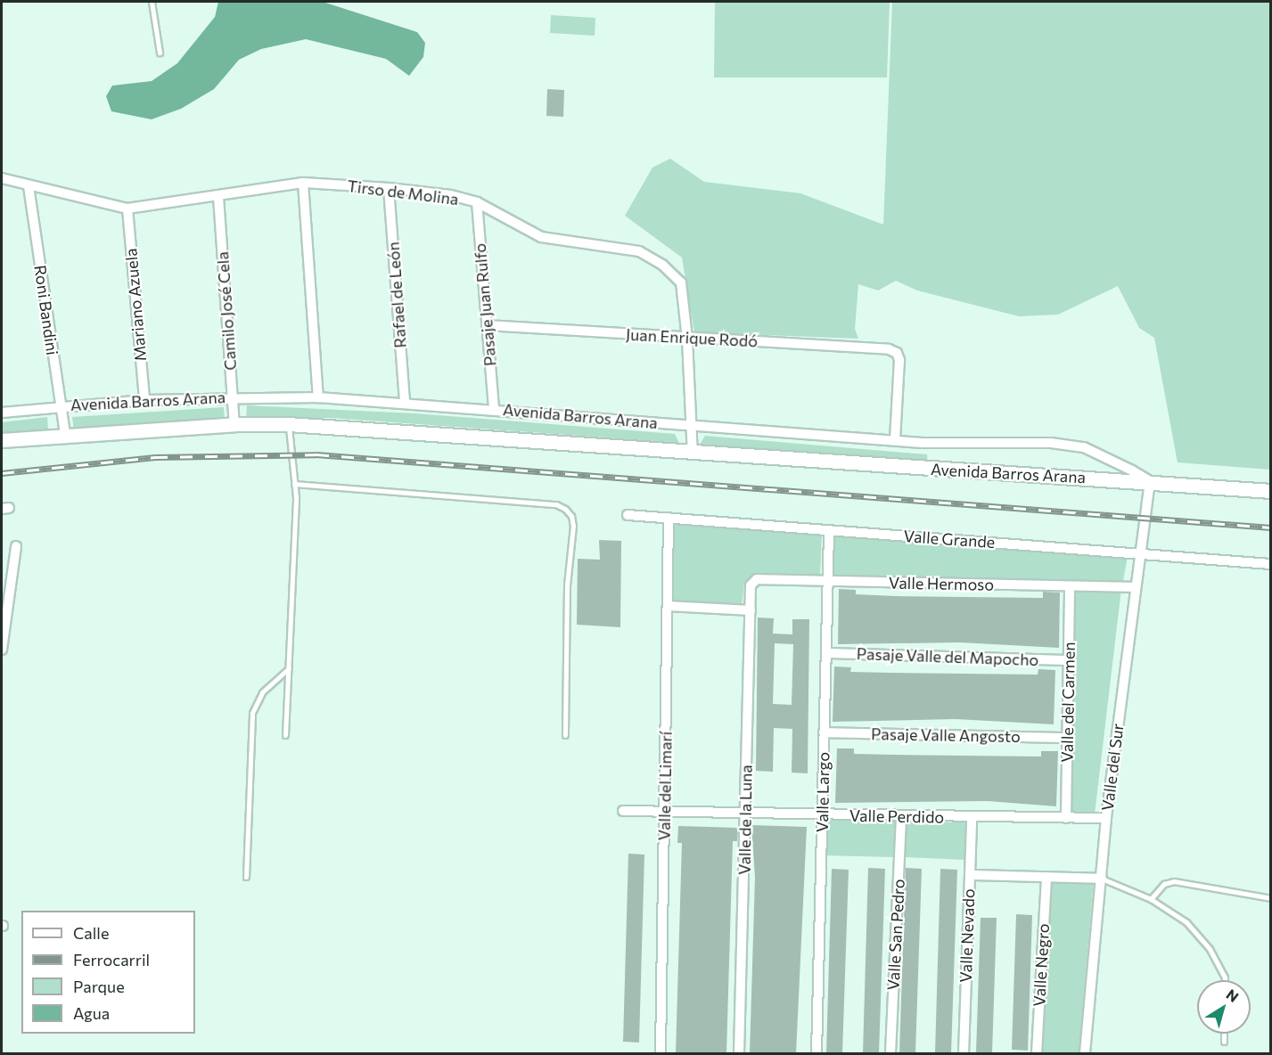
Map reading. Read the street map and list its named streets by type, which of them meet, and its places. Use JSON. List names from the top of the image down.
{
  "streets": {
    "main road": ["Avenida Barros Arana"],
    "street": [
      "Tirso de Molina",
      "Rafael de León",
      "Mariano Azuela",
      "Pasaje Juan Rulfo",
      "Roni Bandini",
      "Camilo José Cela",
      "Juan Enrique Rodó",
      "Valle Grande",
      "Valle Hermoso",
      "Pasaje Valle del Mapocho",
      "Valle del Carmen",
      "Pasaje Valle Angosto",
      "Valle del Sur",
      "Valle del Limarí",
      "Valle Largo",
      "Valle Perdido",
      "Valle de la Luna",
      "Valle San Pedro",
      "Valle Nevado",
      "Valle Negro"
    ]
  },
  "crossings": [
    ["Tirso de Molina", "Rafael de León"],
    ["Tirso de Molina", "Mariano Azuela"],
    ["Tirso de Molina", "Pasaje Juan Rulfo"],
    ["Tirso de Molina", "Roni Bandini"],
    ["Tirso de Molina", "Camilo José Cela"],
    ["Tirso de Molina", "Juan Enrique Rodó"],
    ["Tirso de Molina", "Avenida Barros Arana"],
    ["Rafael de León", "Avenida Barros Arana"],
    ["Mariano Azuela", "Avenida Barros Arana"],
    ["Pasaje Juan Rulfo", "Juan Enrique Rodó"],
    ["Pasaje Juan Rulfo", "Avenida Barros Arana"],
    ["Roni Bandini", "Avenida Barros Arana"],
    ["Camilo José Cela", "Avenida Barros Arana"],
    ["Juan Enrique Rodó", "Avenida Barros Arana"],
    ["Avenida Barros Arana", "Valle del Sur"],
    ["Valle Grande", "Valle del Sur"],
    ["Valle Grande", "Valle del Limarí"],
    ["Valle Grande", "Valle Largo"],
    ["Valle Hermoso", "Valle del Carmen"],
    ["Valle Hermoso", "Valle del Sur"],
    ["Valle Hermoso", "Valle Largo"],
    ["Valle Hermoso", "Valle de la Luna"],
    ["Pasaje Valle del Mapocho", "Valle del Carmen"],
    ["Pasaje Valle del Mapocho", "Valle Largo"],
    ["Valle del Carmen", "Pasaje Valle Angosto"],
    ["Valle del Carmen", "Valle Perdido"],
    ["Pasaje Valle Angosto", "Valle Largo"],
    ["Valle del Sur", "Valle Perdido"],
    ["Valle del Limarí", "Valle Perdido"],
    ["Valle Largo", "Valle Perdido"],
    ["Valle Perdido", "Valle de la Luna"],
    ["Valle Perdido", "Valle San Pedro"],
    ["Valle Perdido", "Valle Nevado"]
  ],
  "legend": [
    "Calle",
    "Ferrocarril",
    "Parque",
    "Agua"
  ],
  "north": "top right"
}
